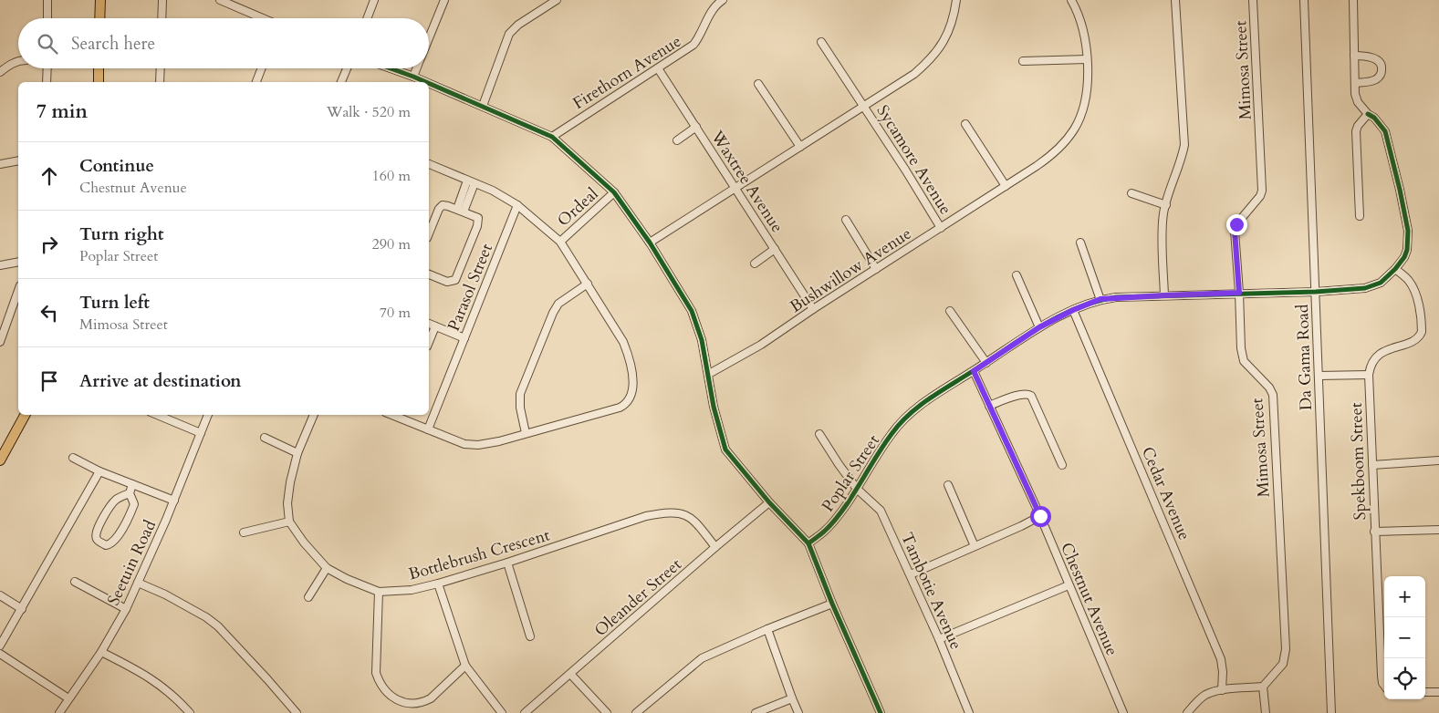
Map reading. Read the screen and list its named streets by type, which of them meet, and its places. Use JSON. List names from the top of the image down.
{
  "streets": {
    "street": [
      "Mimosa Street",
      "Firethorn Avenue",
      "Sycamore Avenue",
      "Waxtree Avenue",
      "Ordeal",
      "Bushwillow Avenue",
      "Parasol Street",
      "Da Gama Road",
      "Spekboom Street",
      "Poplar Street",
      "Cedar Avenue",
      "Bottlebrush Crescent",
      "Seetuin Road",
      "Tambotie Avenue",
      "Oleander Street",
      "Chestnut Avenue"
    ]
  },
  "crossings": [
    ["Mimosa Street", "Poplar Street"],
    ["Firethorn Avenue", "Waxtree Avenue"],
    ["Sycamore Avenue", "Bushwillow Avenue"],
    ["Waxtree Avenue", "Bushwillow Avenue"],
    ["Da Gama Road", "Poplar Street"],
    ["Spekboom Street", "Poplar Street"],
    ["Poplar Street", "Cedar Avenue"],
    ["Poplar Street", "Tambotie Avenue"],
    ["Poplar Street", "Chestnut Avenue"],
    ["Bottlebrush Crescent", "Oleander Street"]
  ],
  "page": {
    "search": "Search here",
    "heading": ["7 min", "Walk · 520 m"],
    "list": [
      ["Continue", "Chestnut Avenue", "160 m"],
      ["Turn right", "Poplar Street", "290 m"],
      ["Turn left", "Mimosa Street", "70 m"],
      "Arrive at destination"
    ],
    "map_buttons": ["+", "−"]
  }
}
